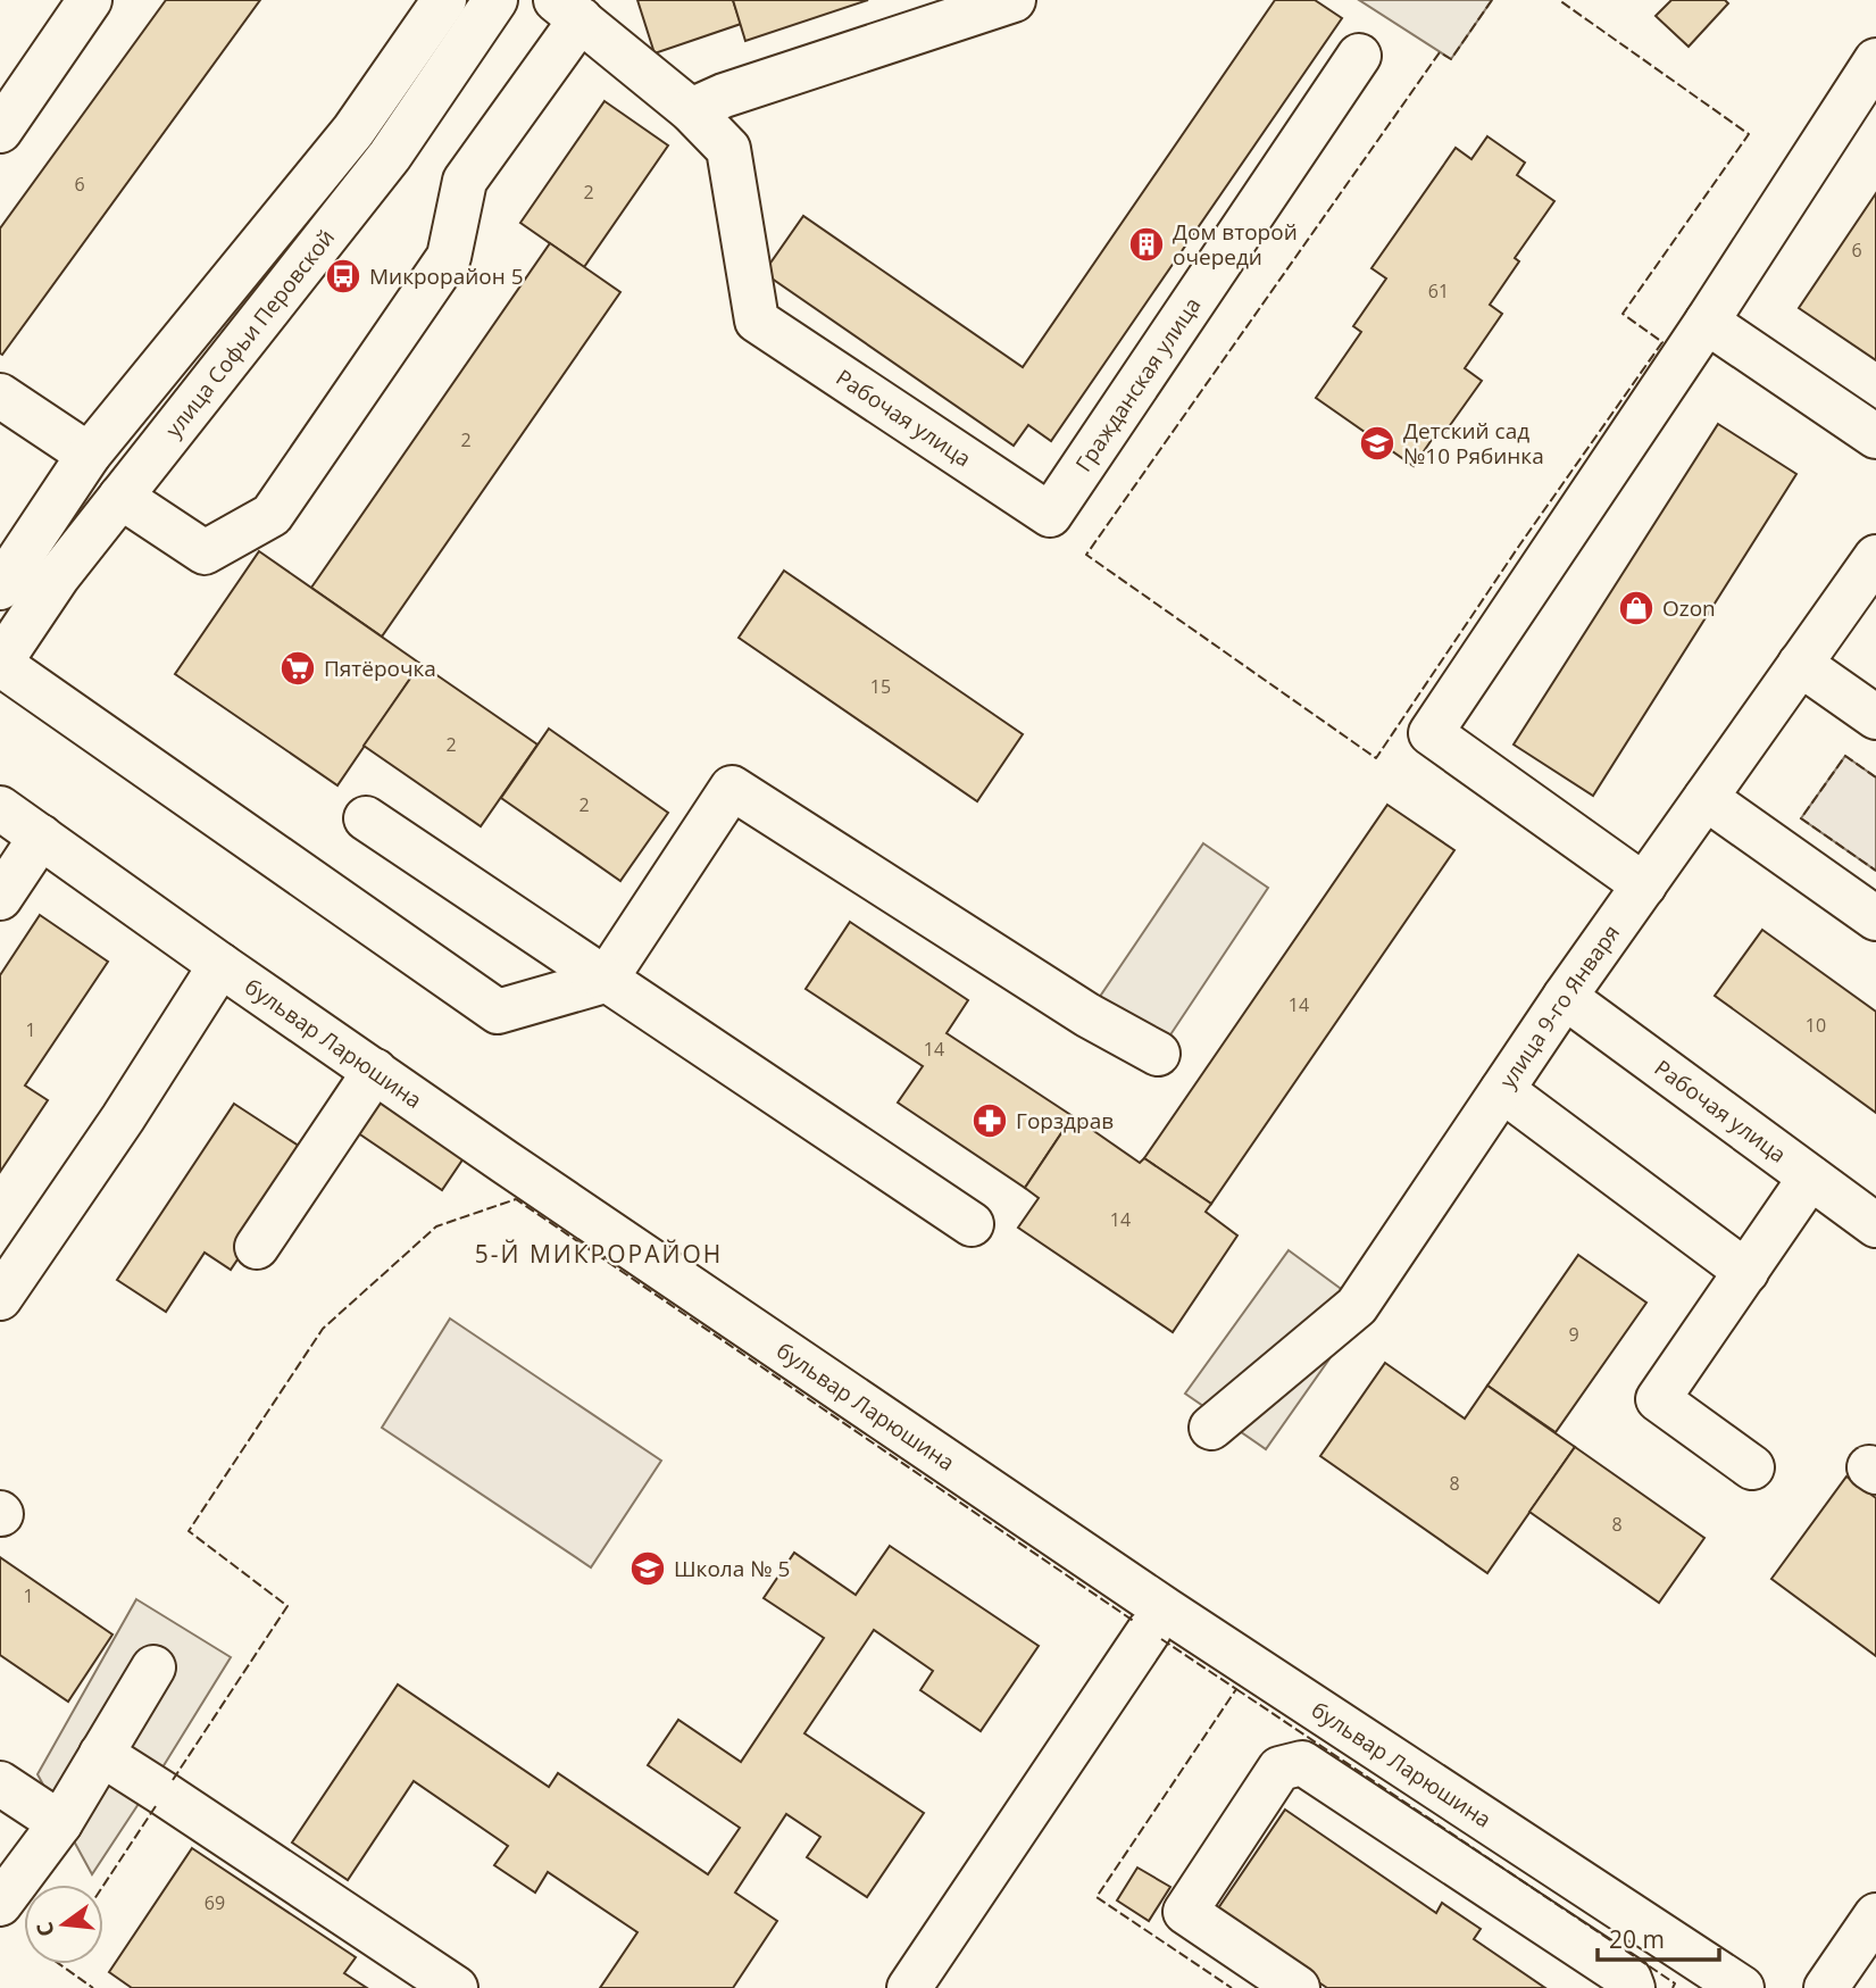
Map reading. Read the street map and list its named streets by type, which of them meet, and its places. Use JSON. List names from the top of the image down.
{
  "streets": {
    "street": [
      "улица Софьи Перовской",
      "Гражданская улица",
      "Рабочая улица",
      "улица 9-го Января",
      "бульвар Ларюшина"
    ]
  },
  "crossings": [
    ["Гражданская улица", "Рабочая улица"],
    ["Рабочая улица", "улица 9-го Января"]
  ],
  "districts": ["5-Й МИКРОРАЙОН"],
  "places": {
    "building": ["Дом второй очереди"],
    "bus stop": ["Микрорайон 5"],
    "school or university": ["Детский сад №10 Рябинка", "Школа № 5"],
    "shop": ["Ozon"],
    "supermarket": ["Пятёрочка"],
    "pharmacy": ["Горздрав"]
  },
  "house_numbers": [
    "6",
    "2",
    "6",
    "61",
    "2",
    "15",
    "2",
    "2",
    "14",
    "10",
    "1",
    "14",
    "14",
    "9",
    "8",
    "8",
    "1",
    "69"
  ],
  "scale_bar": "20 m",
  "north": "left"
}
